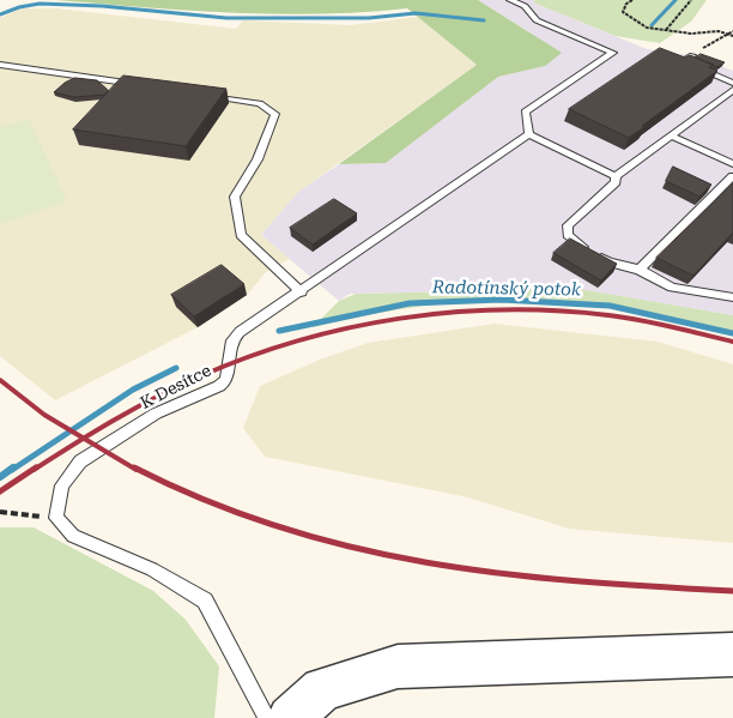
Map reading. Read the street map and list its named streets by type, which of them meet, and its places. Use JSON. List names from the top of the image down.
{
  "streets": {
    "lane": ["K Desítce"]
  },
  "water": ["Radotínský potok"]
}
